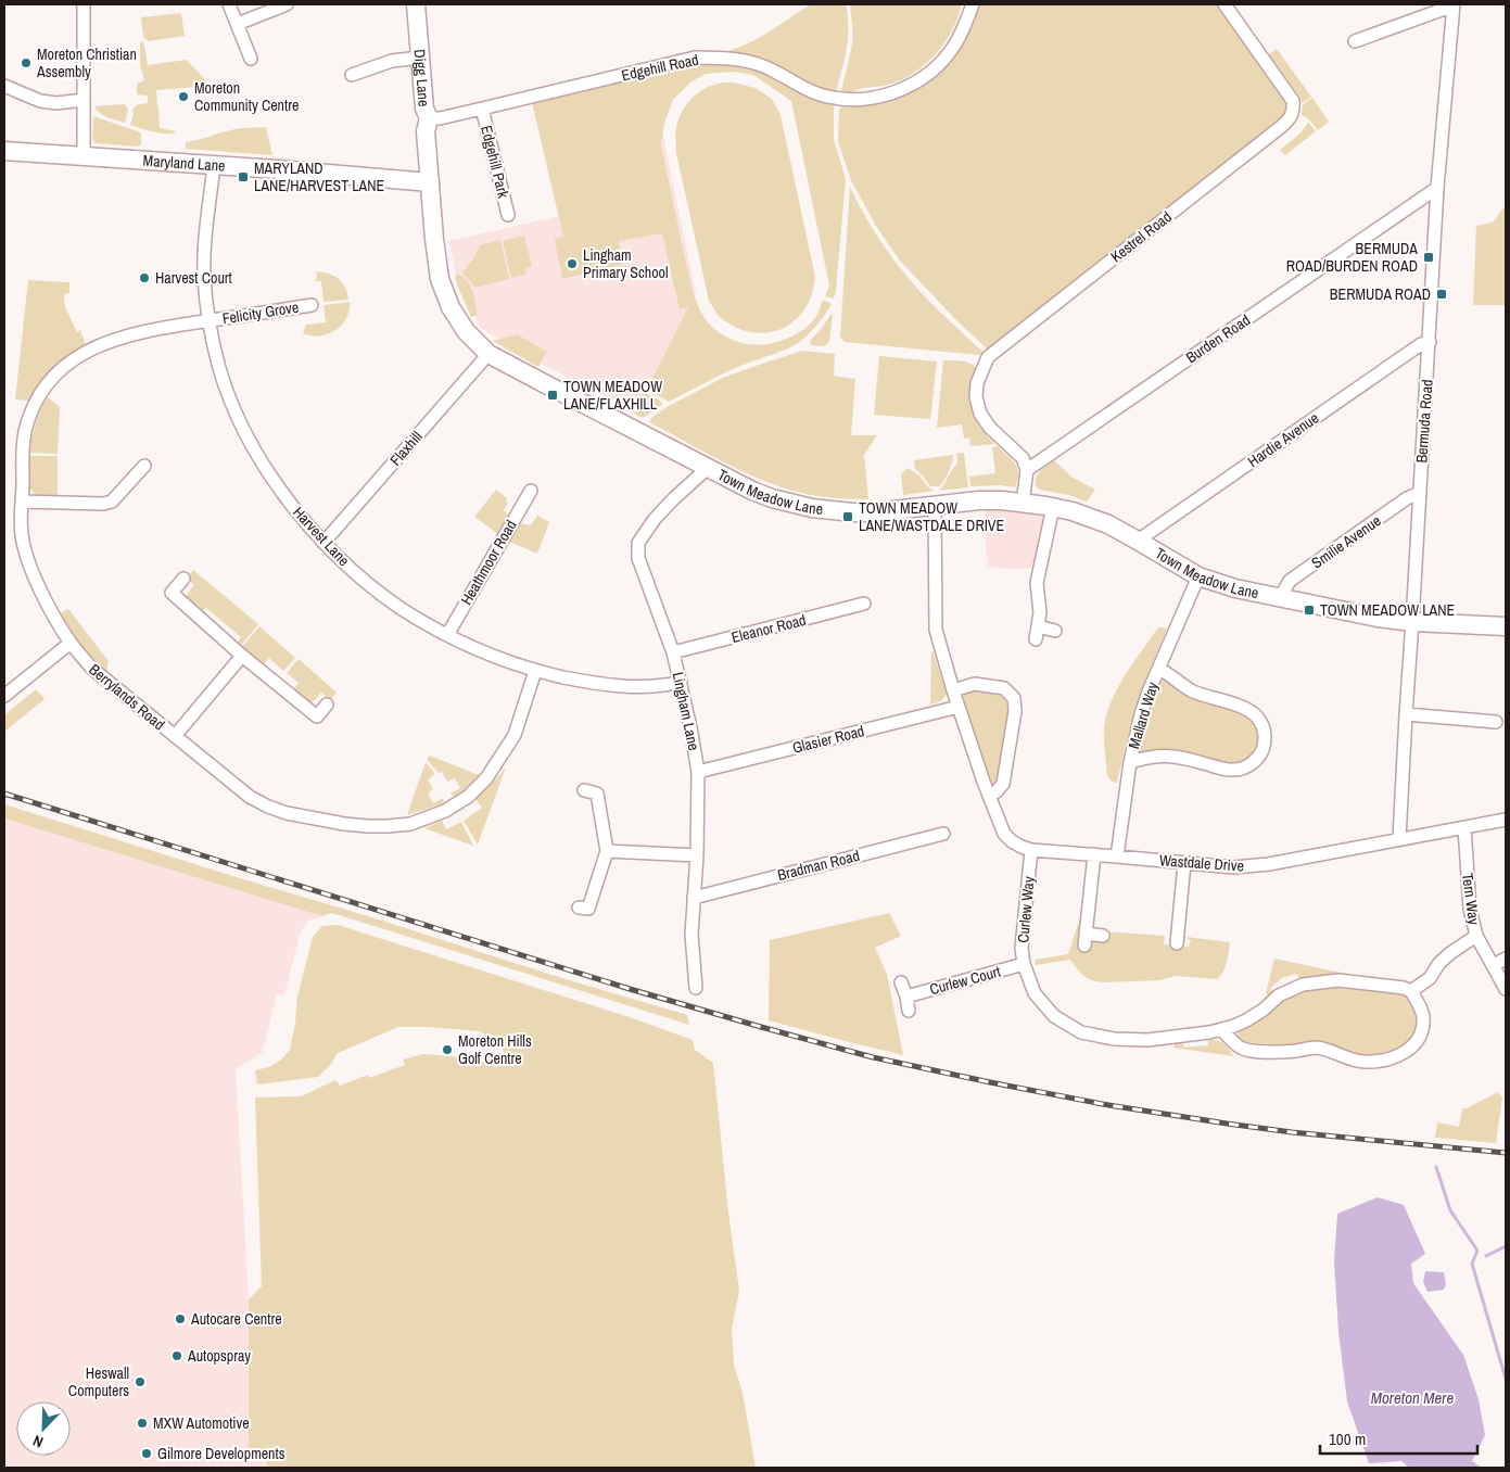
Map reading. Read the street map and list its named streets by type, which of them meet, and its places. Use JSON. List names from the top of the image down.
{
  "streets": {
    "street": [
      "Edgehill Road",
      "Digg Lane",
      "Edgehill Park",
      "Maryland Lane",
      "Kestrel Road",
      "Felicity Grove",
      "Burden Road",
      "Bermuda Road",
      "Hardie Avenue",
      "Flaxhill",
      "Town Meadow Lane",
      "Harvest Lane",
      "Smilie Avenue",
      "Heathmoor Road",
      "Eleanor Road",
      "Berrylands Road",
      "Lingham Lane",
      "Mallard Way",
      "Glasier Road",
      "Wastdale Drive",
      "Bradman Road",
      "Tern Way",
      "Curlew Way",
      "Curlew Court"
    ]
  },
  "crossings": [
    ["Edgehill Road", "Digg Lane"],
    ["Edgehill Road", "Edgehill Park"],
    ["Digg Lane", "Maryland Lane"],
    ["Digg Lane", "Town Meadow Lane"],
    ["Maryland Lane", "Town Meadow Lane"],
    ["Maryland Lane", "Harvest Lane"],
    ["Kestrel Road", "Burden Road"],
    ["Felicity Grove", "Harvest Lane"],
    ["Felicity Grove", "Berrylands Road"],
    ["Burden Road", "Bermuda Road"],
    ["Bermuda Road", "Hardie Avenue"],
    ["Bermuda Road", "Town Meadow Lane"],
    ["Bermuda Road", "Smilie Avenue"],
    ["Bermuda Road", "Wastdale Drive"],
    ["Hardie Avenue", "Town Meadow Lane"],
    ["Flaxhill", "Town Meadow Lane"],
    ["Flaxhill", "Harvest Lane"],
    ["Town Meadow Lane", "Smilie Avenue"],
    ["Town Meadow Lane", "Lingham Lane"],
    ["Town Meadow Lane", "Mallard Way"],
    ["Town Meadow Lane", "Wastdale Drive"],
    ["Harvest Lane", "Heathmoor Road"],
    ["Harvest Lane", "Berrylands Road"],
    ["Harvest Lane", "Lingham Lane"],
    ["Eleanor Road", "Lingham Lane"],
    ["Lingham Lane", "Glasier Road"],
    ["Lingham Lane", "Bradman Road"],
    ["Mallard Way", "Wastdale Drive"],
    ["Glasier Road", "Wastdale Drive"],
    ["Wastdale Drive", "Tern Way"],
    ["Wastdale Drive", "Curlew Way"],
    ["Curlew Way", "Curlew Court"]
  ],
  "water": ["Moreton Mere"],
  "places": {
    "other": [
      "Moreton Christian Assembly",
      "Moreton Community Centre",
      "Lingham Primary School",
      "Harvest Court",
      "Moreton Hills Golf Centre",
      "Autocare Centre",
      "Autopspray",
      "Heswall Computers",
      "MXW Automotive",
      "Gilmore Developments"
    ],
    "transit": [
      "MARYLAND LANE/HARVEST LANE",
      "BERMUDA ROAD/BURDEN ROAD",
      "BERMUDA ROAD",
      "TOWN MEADOW LANE/FLAXHILL",
      "TOWN MEADOW LANE/WASTDALE DRIVE",
      "TOWN MEADOW LANE"
    ]
  },
  "scale_bar": "100 m",
  "north": "bottom left"
}
